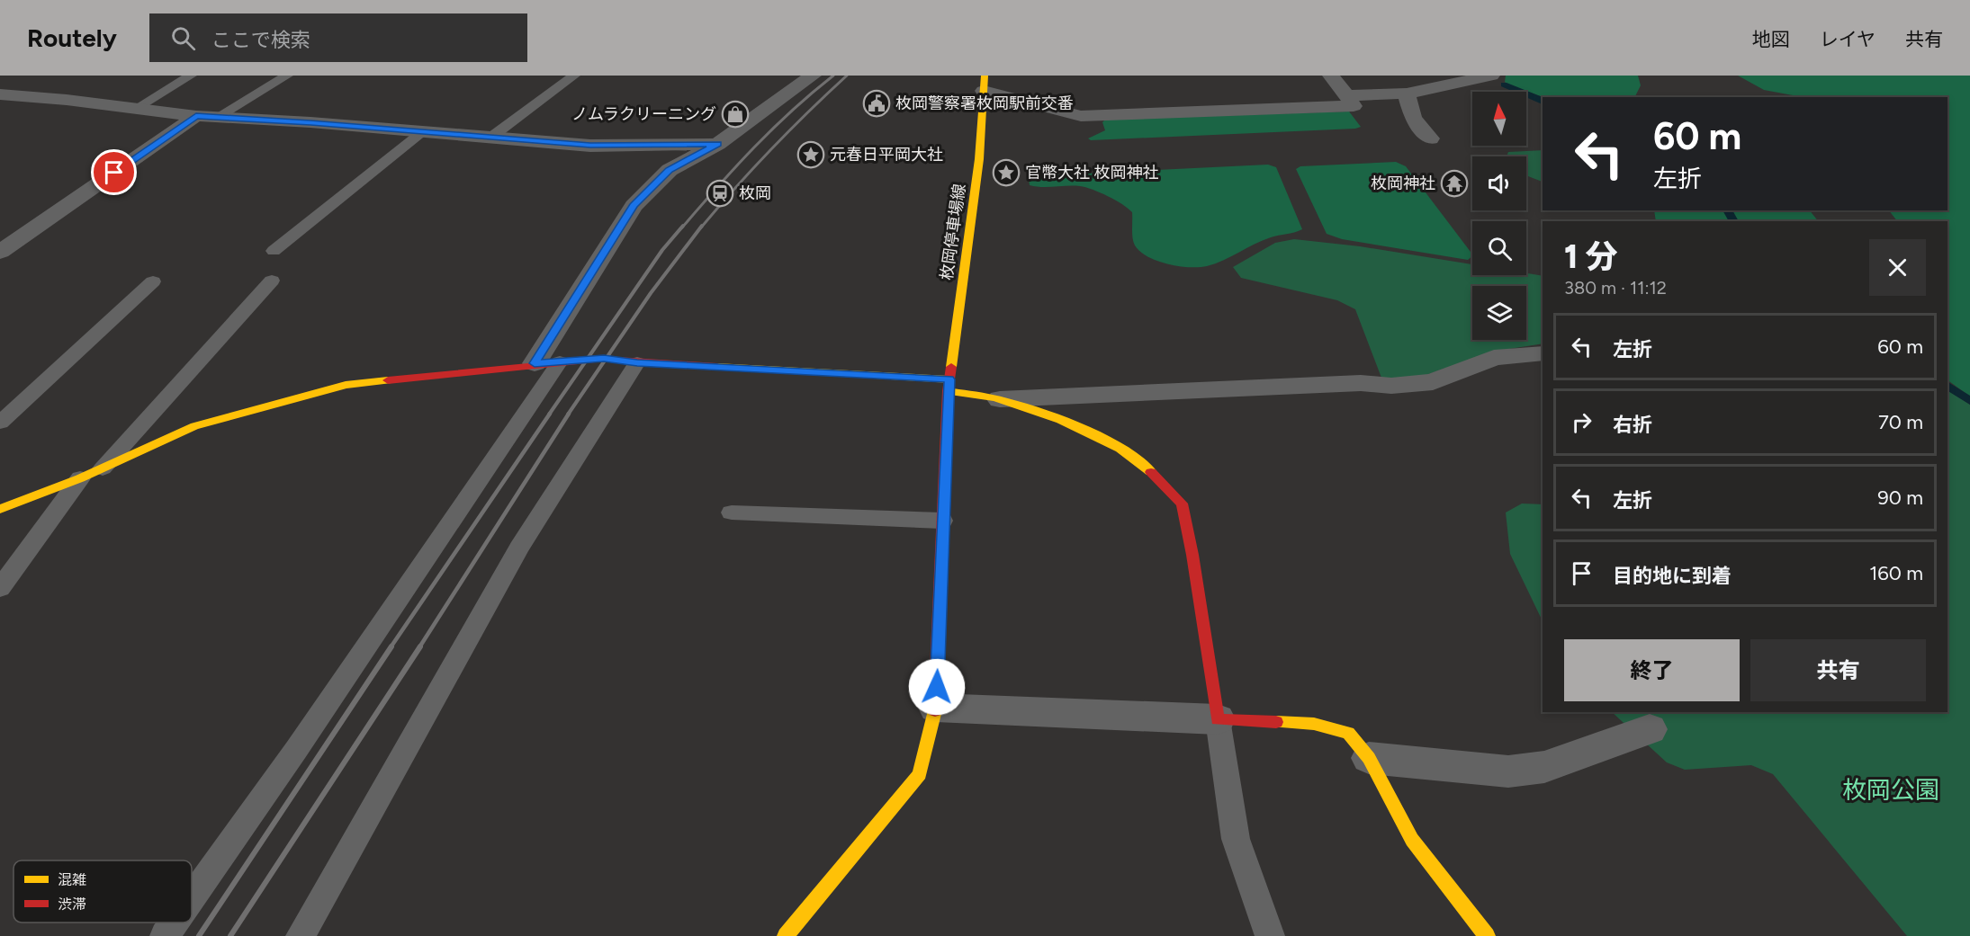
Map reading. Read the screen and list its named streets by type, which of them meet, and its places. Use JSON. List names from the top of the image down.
{
  "streets": {
    "street": ["枚岡停車場線"]
  },
  "parks": ["枚岡公園"],
  "places": {
    "public building": ["枚岡警察署枚岡駅前交番"],
    "shop": ["ノムラクリーニング"],
    "place": ["元春日平岡大社", "官幣大社 枚岡神社"],
    "temple": ["枚岡神社"],
    "station": ["枚岡"]
  },
  "legend": ["混雑", "渋滞"],
  "north": "top",
  "page": {
    "header": "Routely",
    "search": "ここで検索",
    "nav": ["地図", "レイヤ", "共有"],
    "turn": ["60 m", "左折"],
    "heading": ["1 分", "380 m · 11:12"],
    "list": [
      {
        "name": "左折",
        "value": "60 m"
      },
      {
        "name": "右折",
        "value": "70 m"
      },
      {
        "name": "左折",
        "value": "90 m"
      },
      {
        "name": "目的地に到着",
        "value": "160 m"
      }
    ],
    "buttons": ["終了", "共有"]
  }
}
